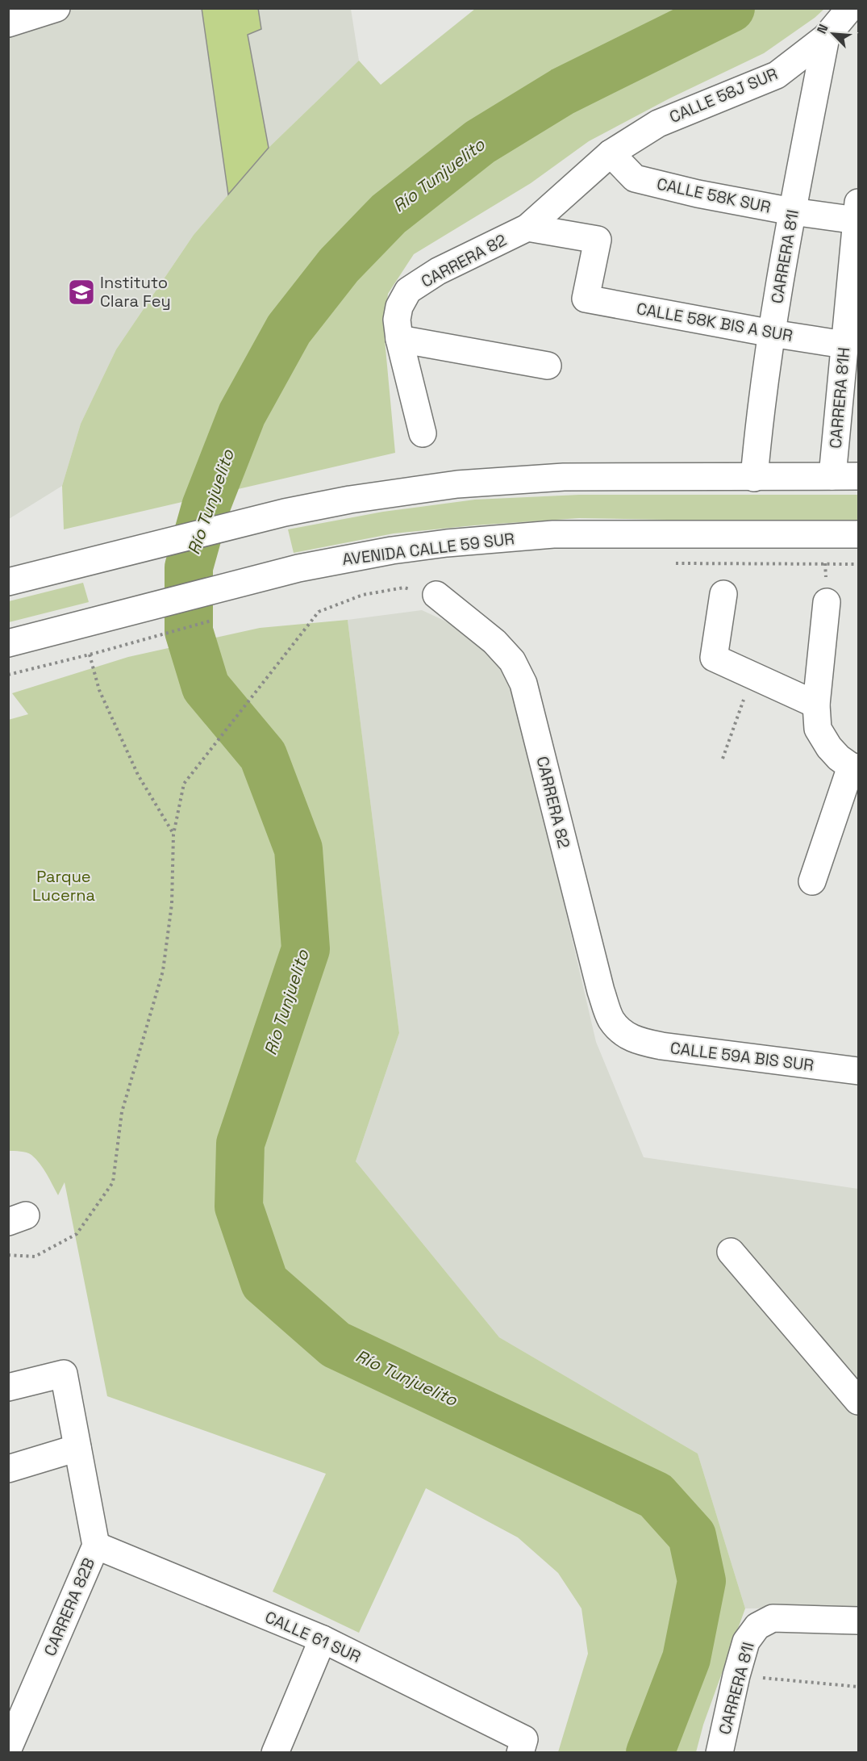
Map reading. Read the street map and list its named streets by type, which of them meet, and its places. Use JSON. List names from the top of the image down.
{
  "streets": {
    "street": [
      "CALLE 58J SUR",
      "CALLE 58K SUR",
      "CARRERA 81I",
      "CARRERA 82",
      "CALLE 58K BIS A SUR",
      "CARRERA 81H",
      "AVENIDA CALLE 59 SUR",
      "CALLE 59A BIS SUR",
      "CARRERA 82B",
      "CALLE 61 SUR"
    ]
  },
  "crossings": [
    ["CALLE 58J SUR", "CALLE 58K SUR"],
    ["CALLE 58J SUR", "CARRERA 81I"],
    ["CALLE 58J SUR", "CARRERA 82"],
    ["CALLE 58K SUR", "CARRERA 81I"],
    ["CALLE 58K SUR", "CARRERA 82"],
    ["CALLE 58K SUR", "CARRERA 81H"],
    ["CARRERA 81I", "CALLE 58K BIS A SUR"],
    ["CARRERA 82", "CALLE 58K BIS A SUR"],
    ["CARRERA 82", "CALLE 59A BIS SUR"],
    ["CALLE 58K BIS A SUR", "CARRERA 81H"],
    ["CARRERA 82B", "CALLE 61 SUR"]
  ],
  "water": ["Río Tunjuelito"],
  "parks": ["Parque Lucerna"],
  "places": {
    "school or university": ["Instituto Clara Fey"]
  },
  "north": "top left"
}
